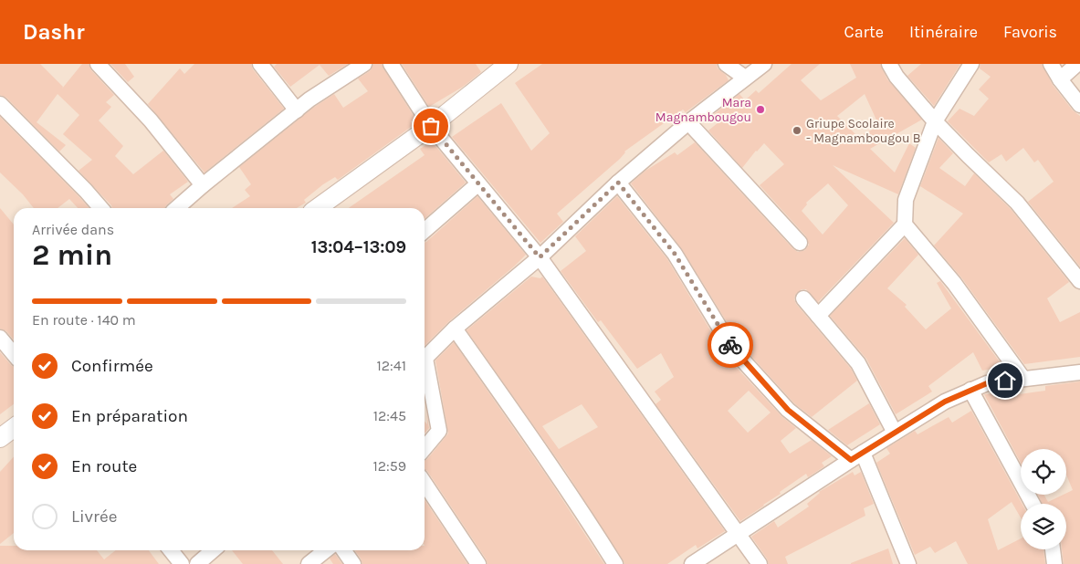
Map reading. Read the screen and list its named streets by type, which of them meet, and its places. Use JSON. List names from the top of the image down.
{
  "places": ["Mara Magnambougou", "Griupe Scolaire - Magnambougou B"],
  "page": {
    "header": "Dashr",
    "nav": ["Carte", "Itinéraire", "Favoris"],
    "heading": ["2 min", "Arrivée dans", "13:04–13:09"],
    "bar": "En route · 140 m",
    "list": [
      ["Confirmée", "12:41"],
      ["En préparation", "12:45"],
      ["En route", "12:59"],
      "Livrée"
    ]
  }
}
